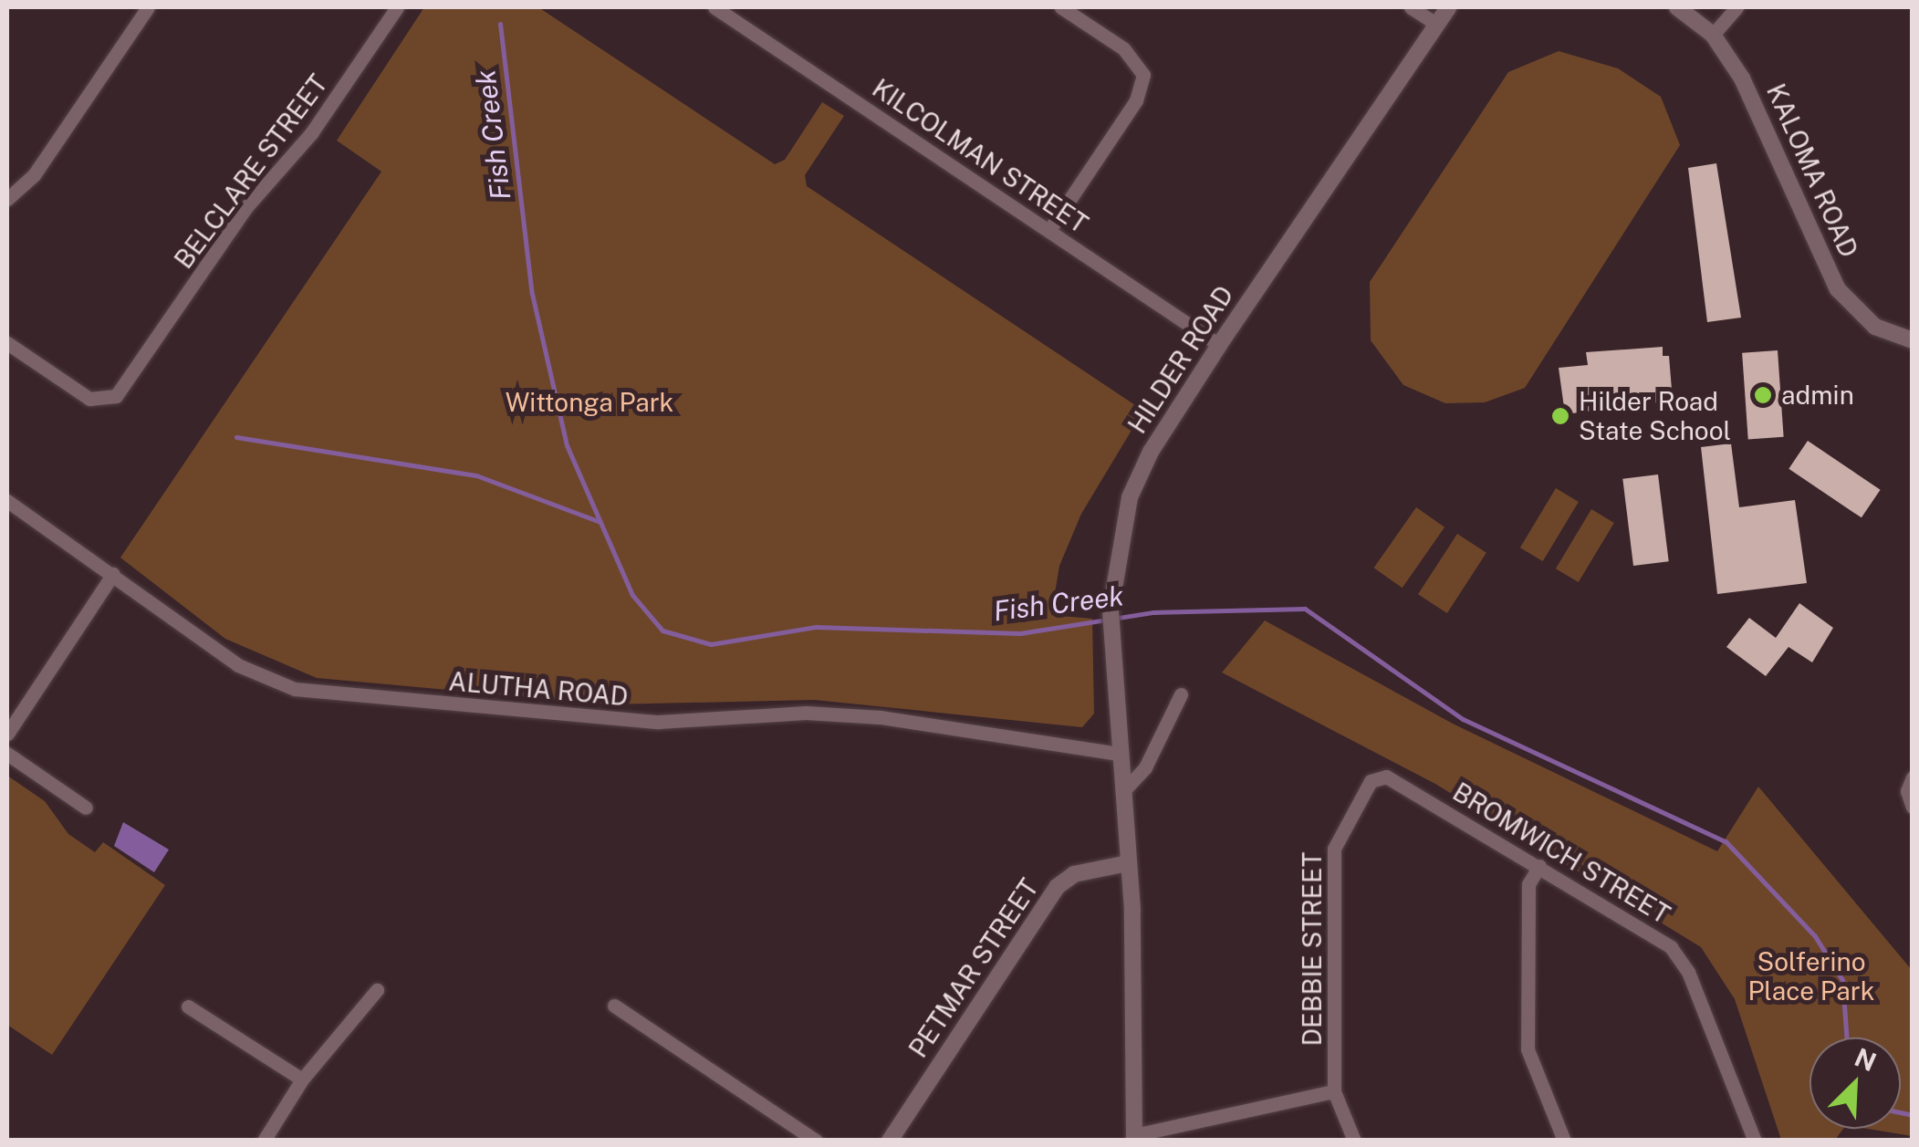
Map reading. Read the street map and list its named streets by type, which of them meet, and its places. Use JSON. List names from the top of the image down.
{
  "streets": {
    "street": [
      "KILCOLMAN STREET",
      "KALOMA ROAD",
      "BELCLARE STREET",
      "HILDER ROAD",
      "ALUTHA ROAD",
      "BROMWICH STREET",
      "DEBBIE STREET",
      "PETMAR STREET"
    ]
  },
  "crossings": [
    ["KILCOLMAN STREET", "HILDER ROAD"],
    ["HILDER ROAD", "ALUTHA ROAD"],
    ["HILDER ROAD", "PETMAR STREET"],
    ["BROMWICH STREET", "DEBBIE STREET"]
  ],
  "water": ["Fish Creek"],
  "parks": ["Wittonga Park", "Solferino Place Park"],
  "places": ["admin", "Hilder Road State School"],
  "north": "top right"
}
